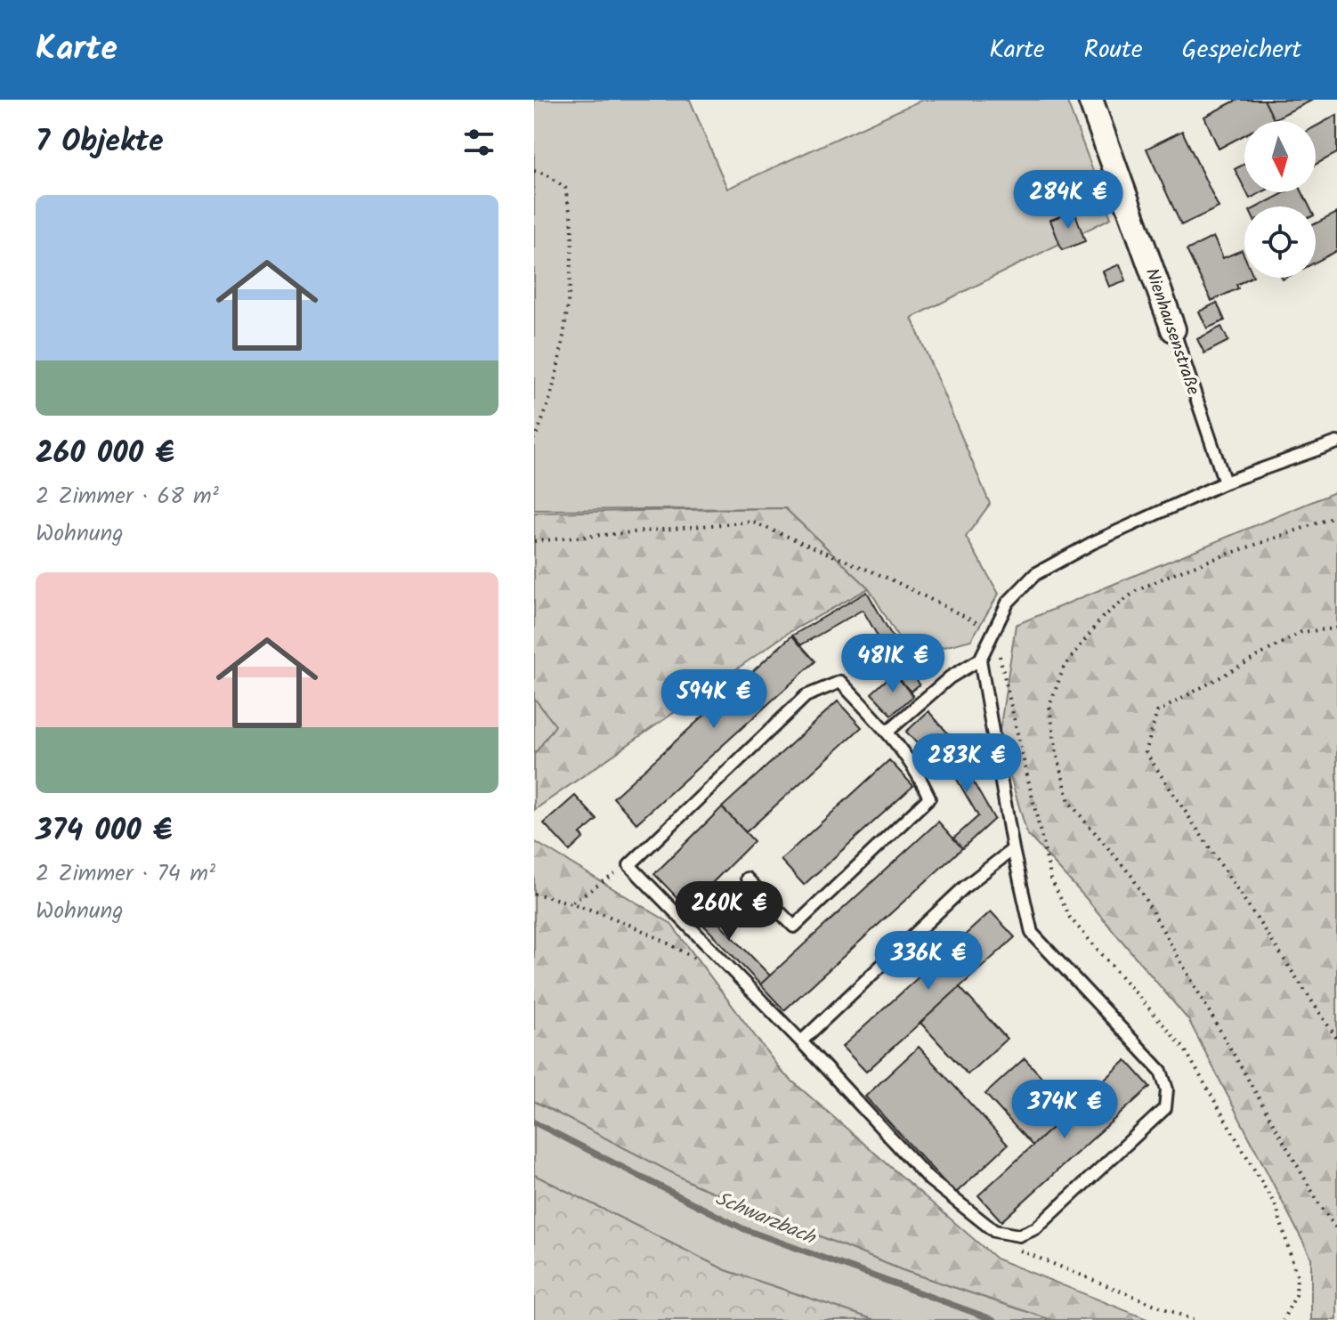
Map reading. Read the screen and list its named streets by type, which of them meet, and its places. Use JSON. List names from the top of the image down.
{
  "streets": {
    "street": ["Nienhausenstraße"]
  },
  "water": ["Schwarzbach"],
  "north": "bottom",
  "page": {
    "header": "Karte",
    "nav": ["Karte", "Route", "Gespeichert"],
    "heading": "7 Objekte",
    "price": [
      "284K €",
      "481K €",
      "594K €",
      "283K €",
      "260K €",
      "336K €",
      "374K €"
    ],
    "list": [
      {
        "name": "260 000 €",
        "note": "2 Zimmer · 68 m² · Wohnung"
      },
      {
        "name": "374 000 €",
        "note": "2 Zimmer · 74 m² · Wohnung"
      }
    ]
  }
}
